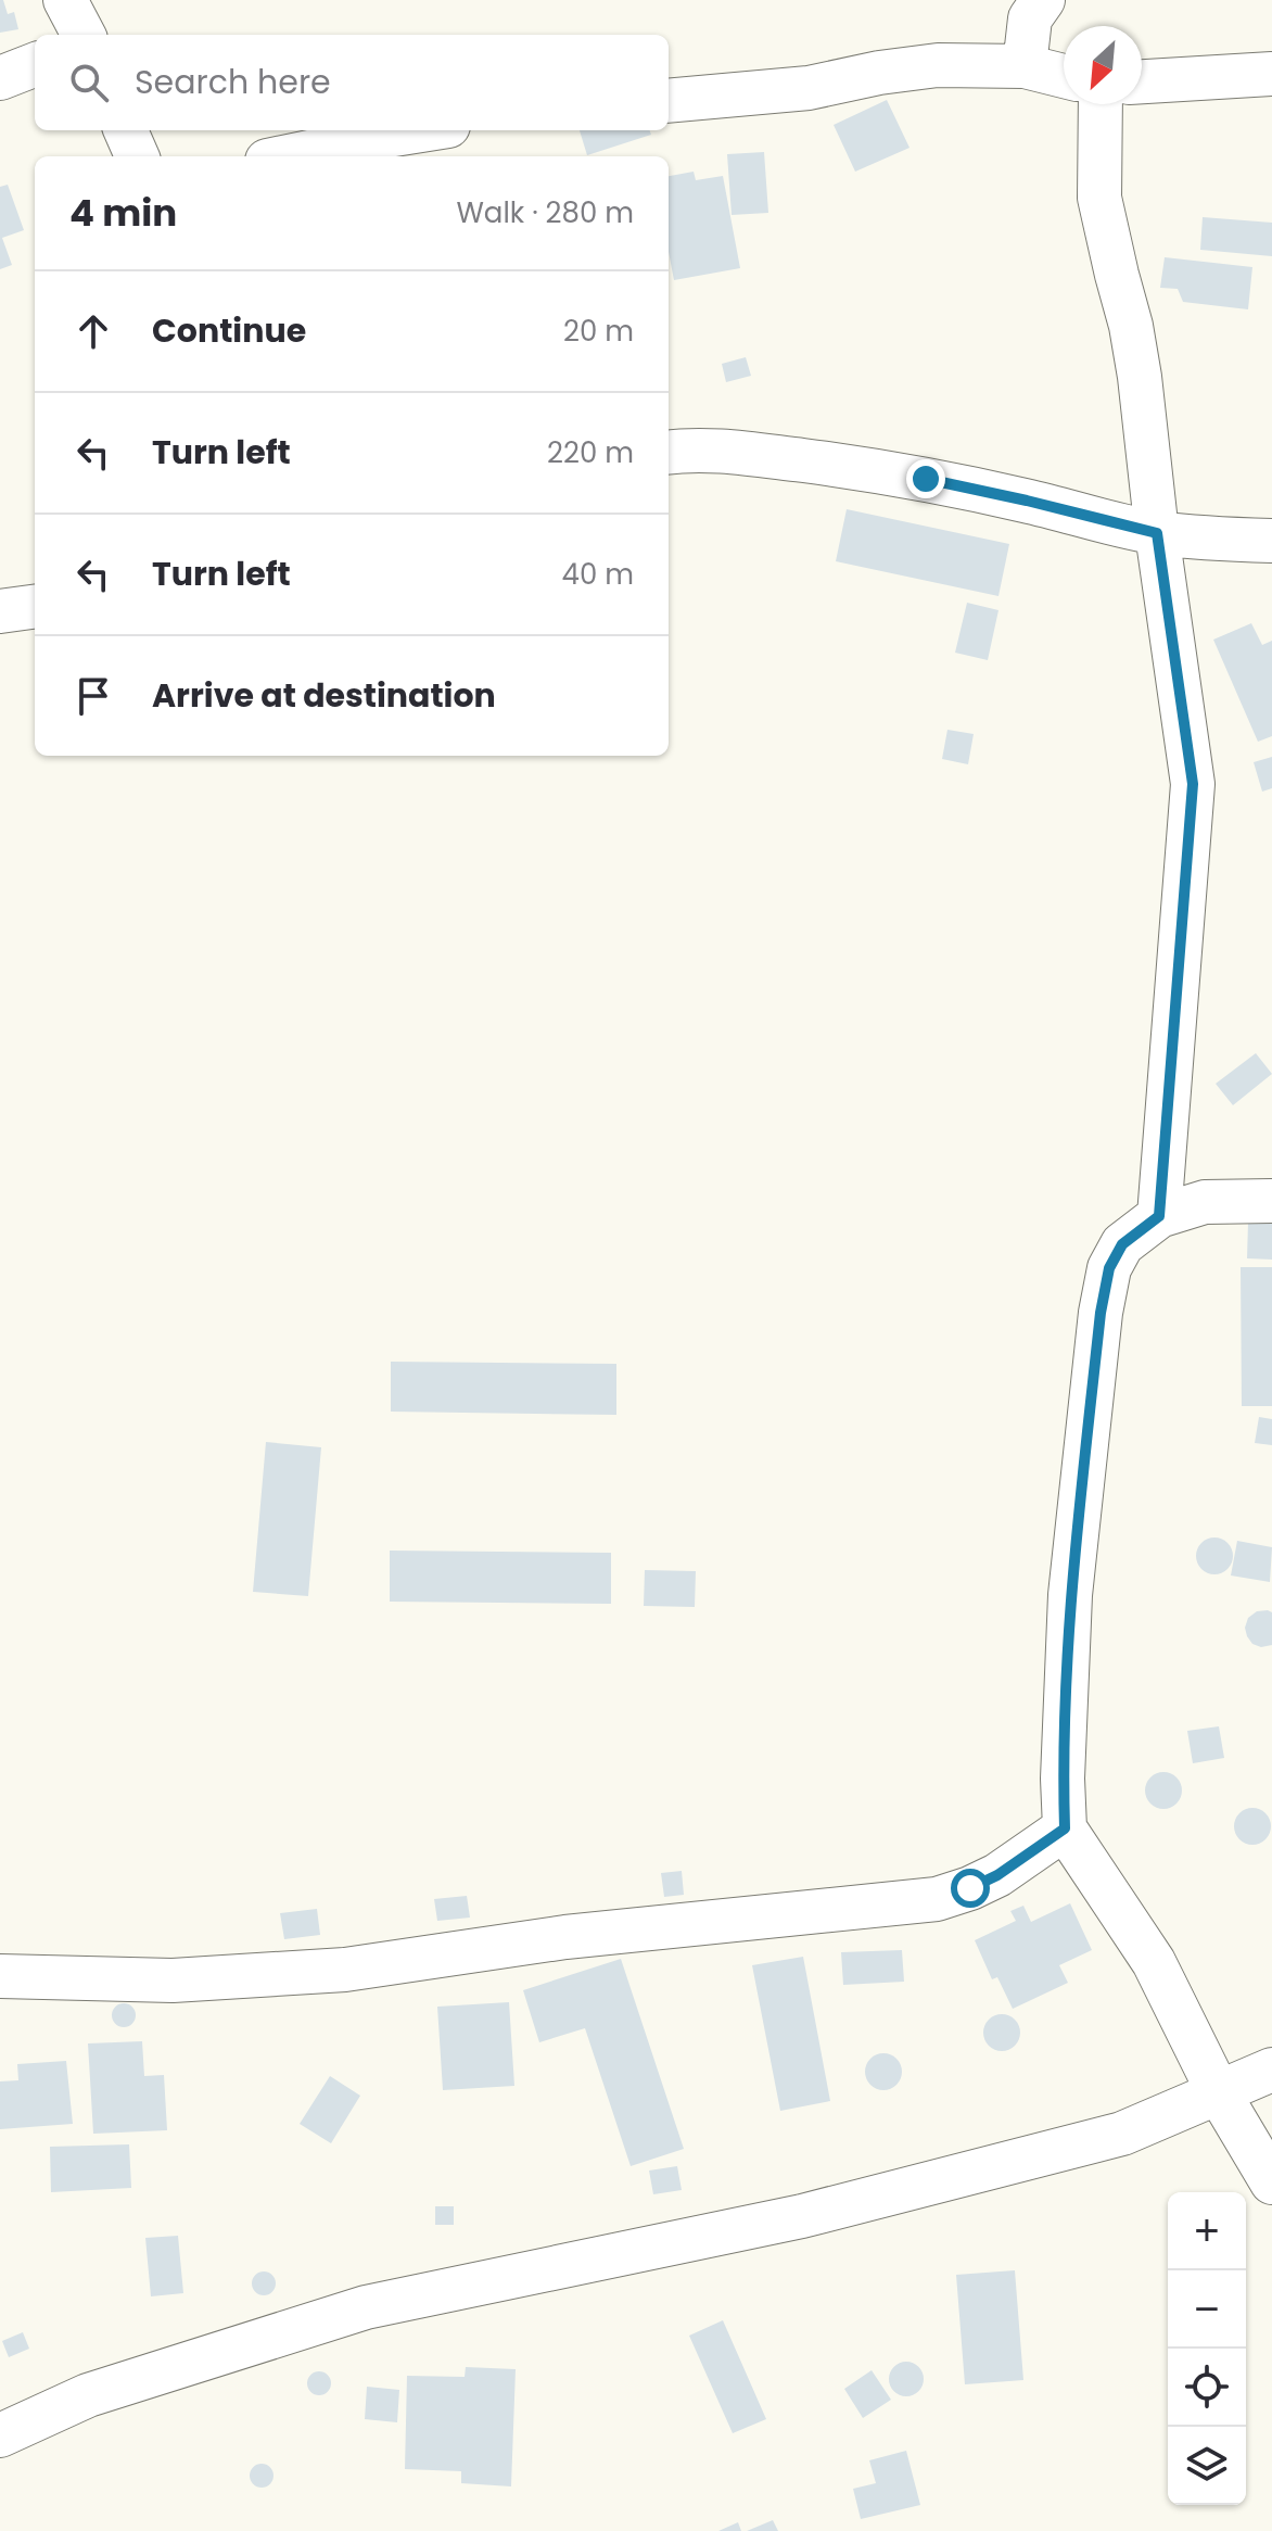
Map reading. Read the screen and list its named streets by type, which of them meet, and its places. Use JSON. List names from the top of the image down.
{
  "north": "bottom left",
  "page": {
    "search": "Search here",
    "heading": ["4 min", "Walk · 280 m"],
    "list": [
      ["Continue", "20 m"],
      ["Turn left", "220 m"],
      ["Turn left", "40 m"],
      "Arrive at destination"
    ],
    "map_buttons": ["+", "−"]
  }
}
